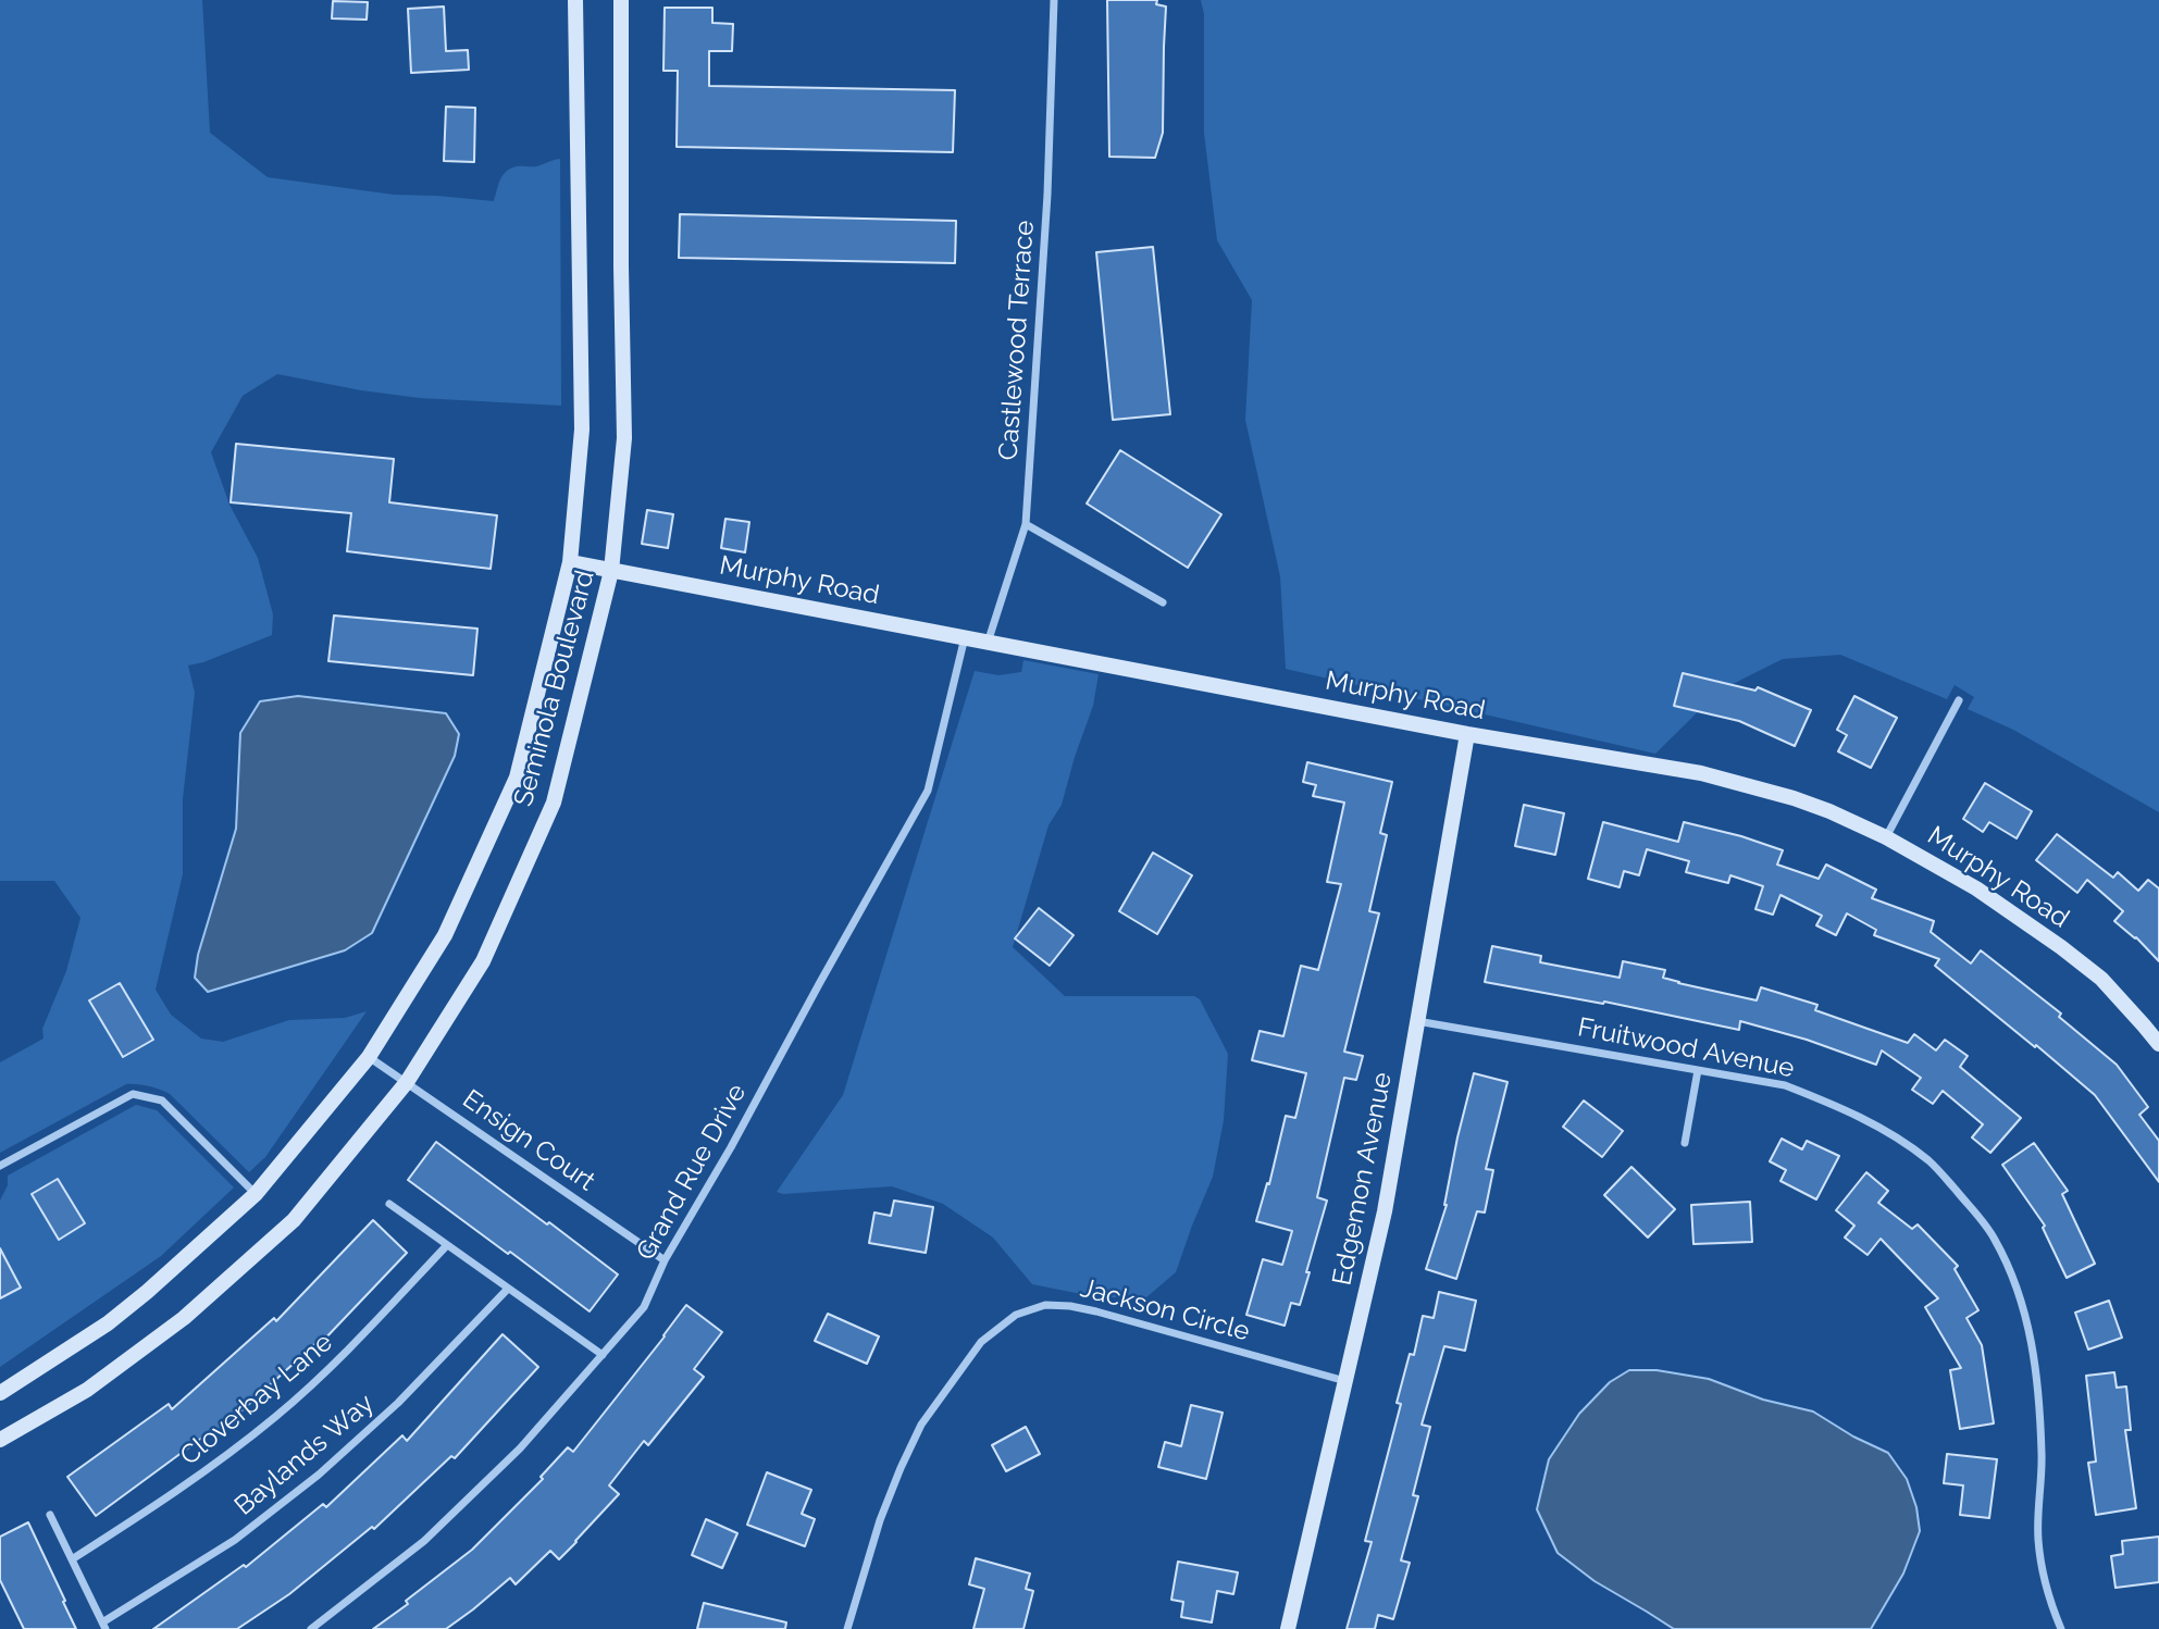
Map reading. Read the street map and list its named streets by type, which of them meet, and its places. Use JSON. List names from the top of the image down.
{
  "streets": {
    "main road": ["Murphy Road", "Seminola Boulevard", "Edgemon Avenue"],
    "street": [
      "Castlewood Terrace",
      "Fruitwood Avenue",
      "Ensign Court",
      "Grand Rue Drive",
      "Jackson Circle",
      "Cloverbay Lane",
      "Baylands Way"
    ]
  },
  "crossings": [
    ["Castlewood Terrace", "Murphy Road"],
    ["Murphy Road", "Seminola Boulevard"],
    ["Murphy Road", "Grand Rue Drive"],
    ["Murphy Road", "Edgemon Avenue"],
    ["Seminola Boulevard", "Ensign Court"],
    ["Fruitwood Avenue", "Edgemon Avenue"],
    ["Ensign Court", "Grand Rue Drive"],
    ["Edgemon Avenue", "Jackson Circle"]
  ]
}
